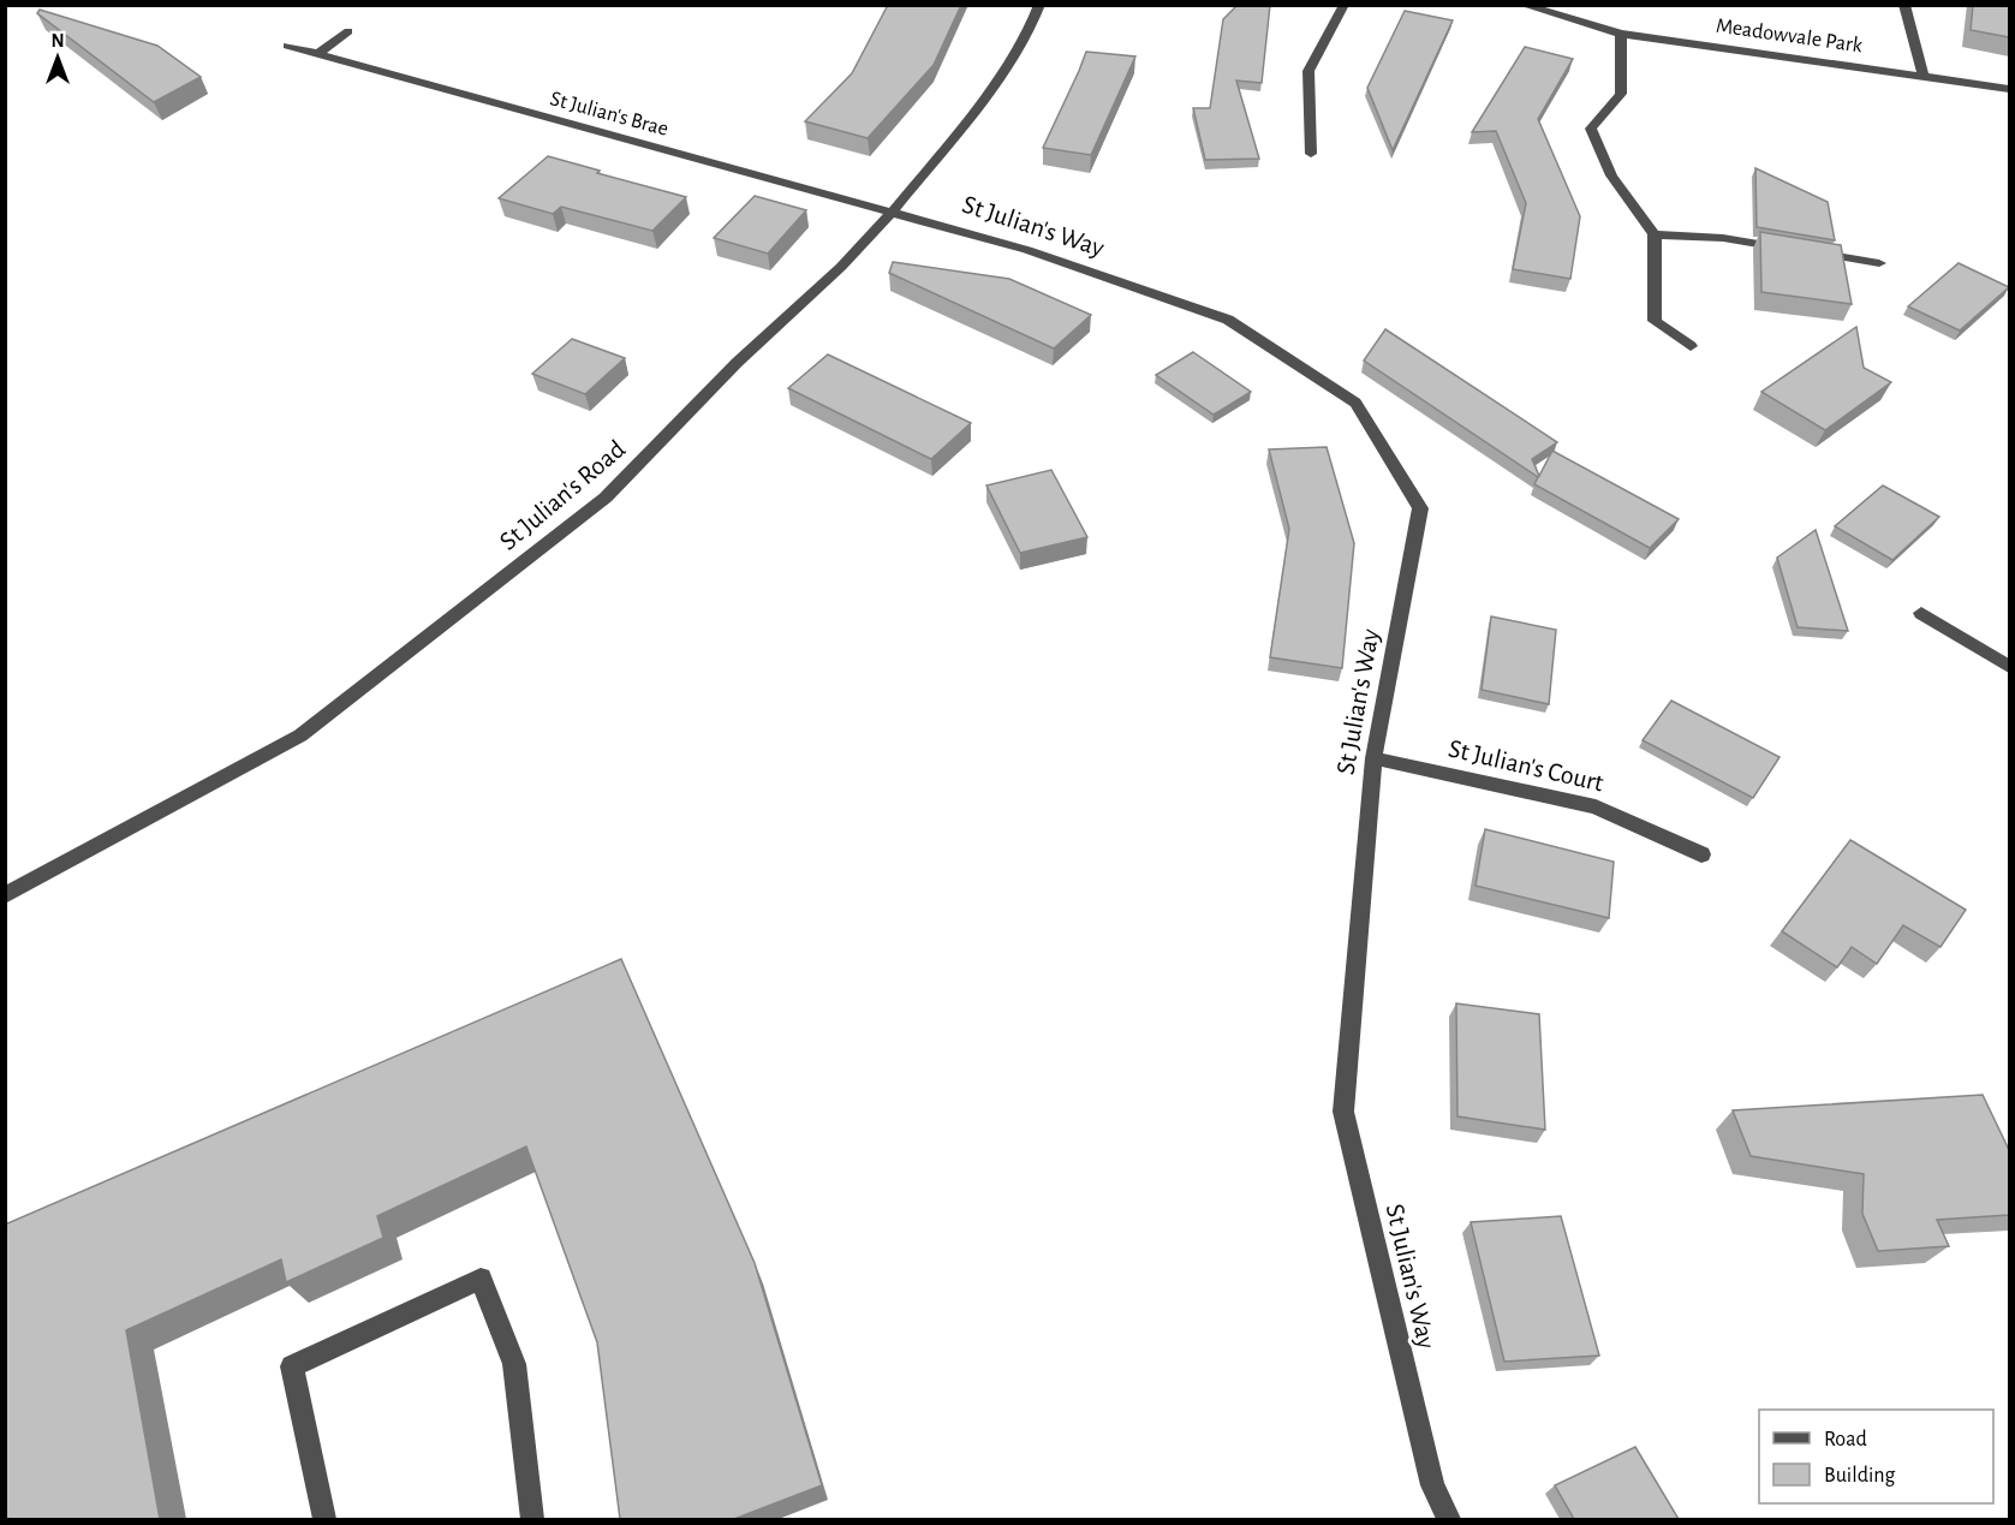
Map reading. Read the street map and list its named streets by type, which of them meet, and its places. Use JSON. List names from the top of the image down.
{
  "streets": {
    "street": [
      "Meadowvale Park",
      "St Julian's Brae",
      "St Julian's Way",
      "St Julian's Road",
      "St Julian's Court"
    ]
  },
  "crossings": [
    ["St Julian's Brae", "St Julian's Way"],
    ["St Julian's Brae", "St Julian's Road"],
    ["St Julian's Way", "St Julian's Road"],
    ["St Julian's Way", "St Julian's Court"]
  ],
  "legend": ["Road", "Building"],
  "north": "top"
}
